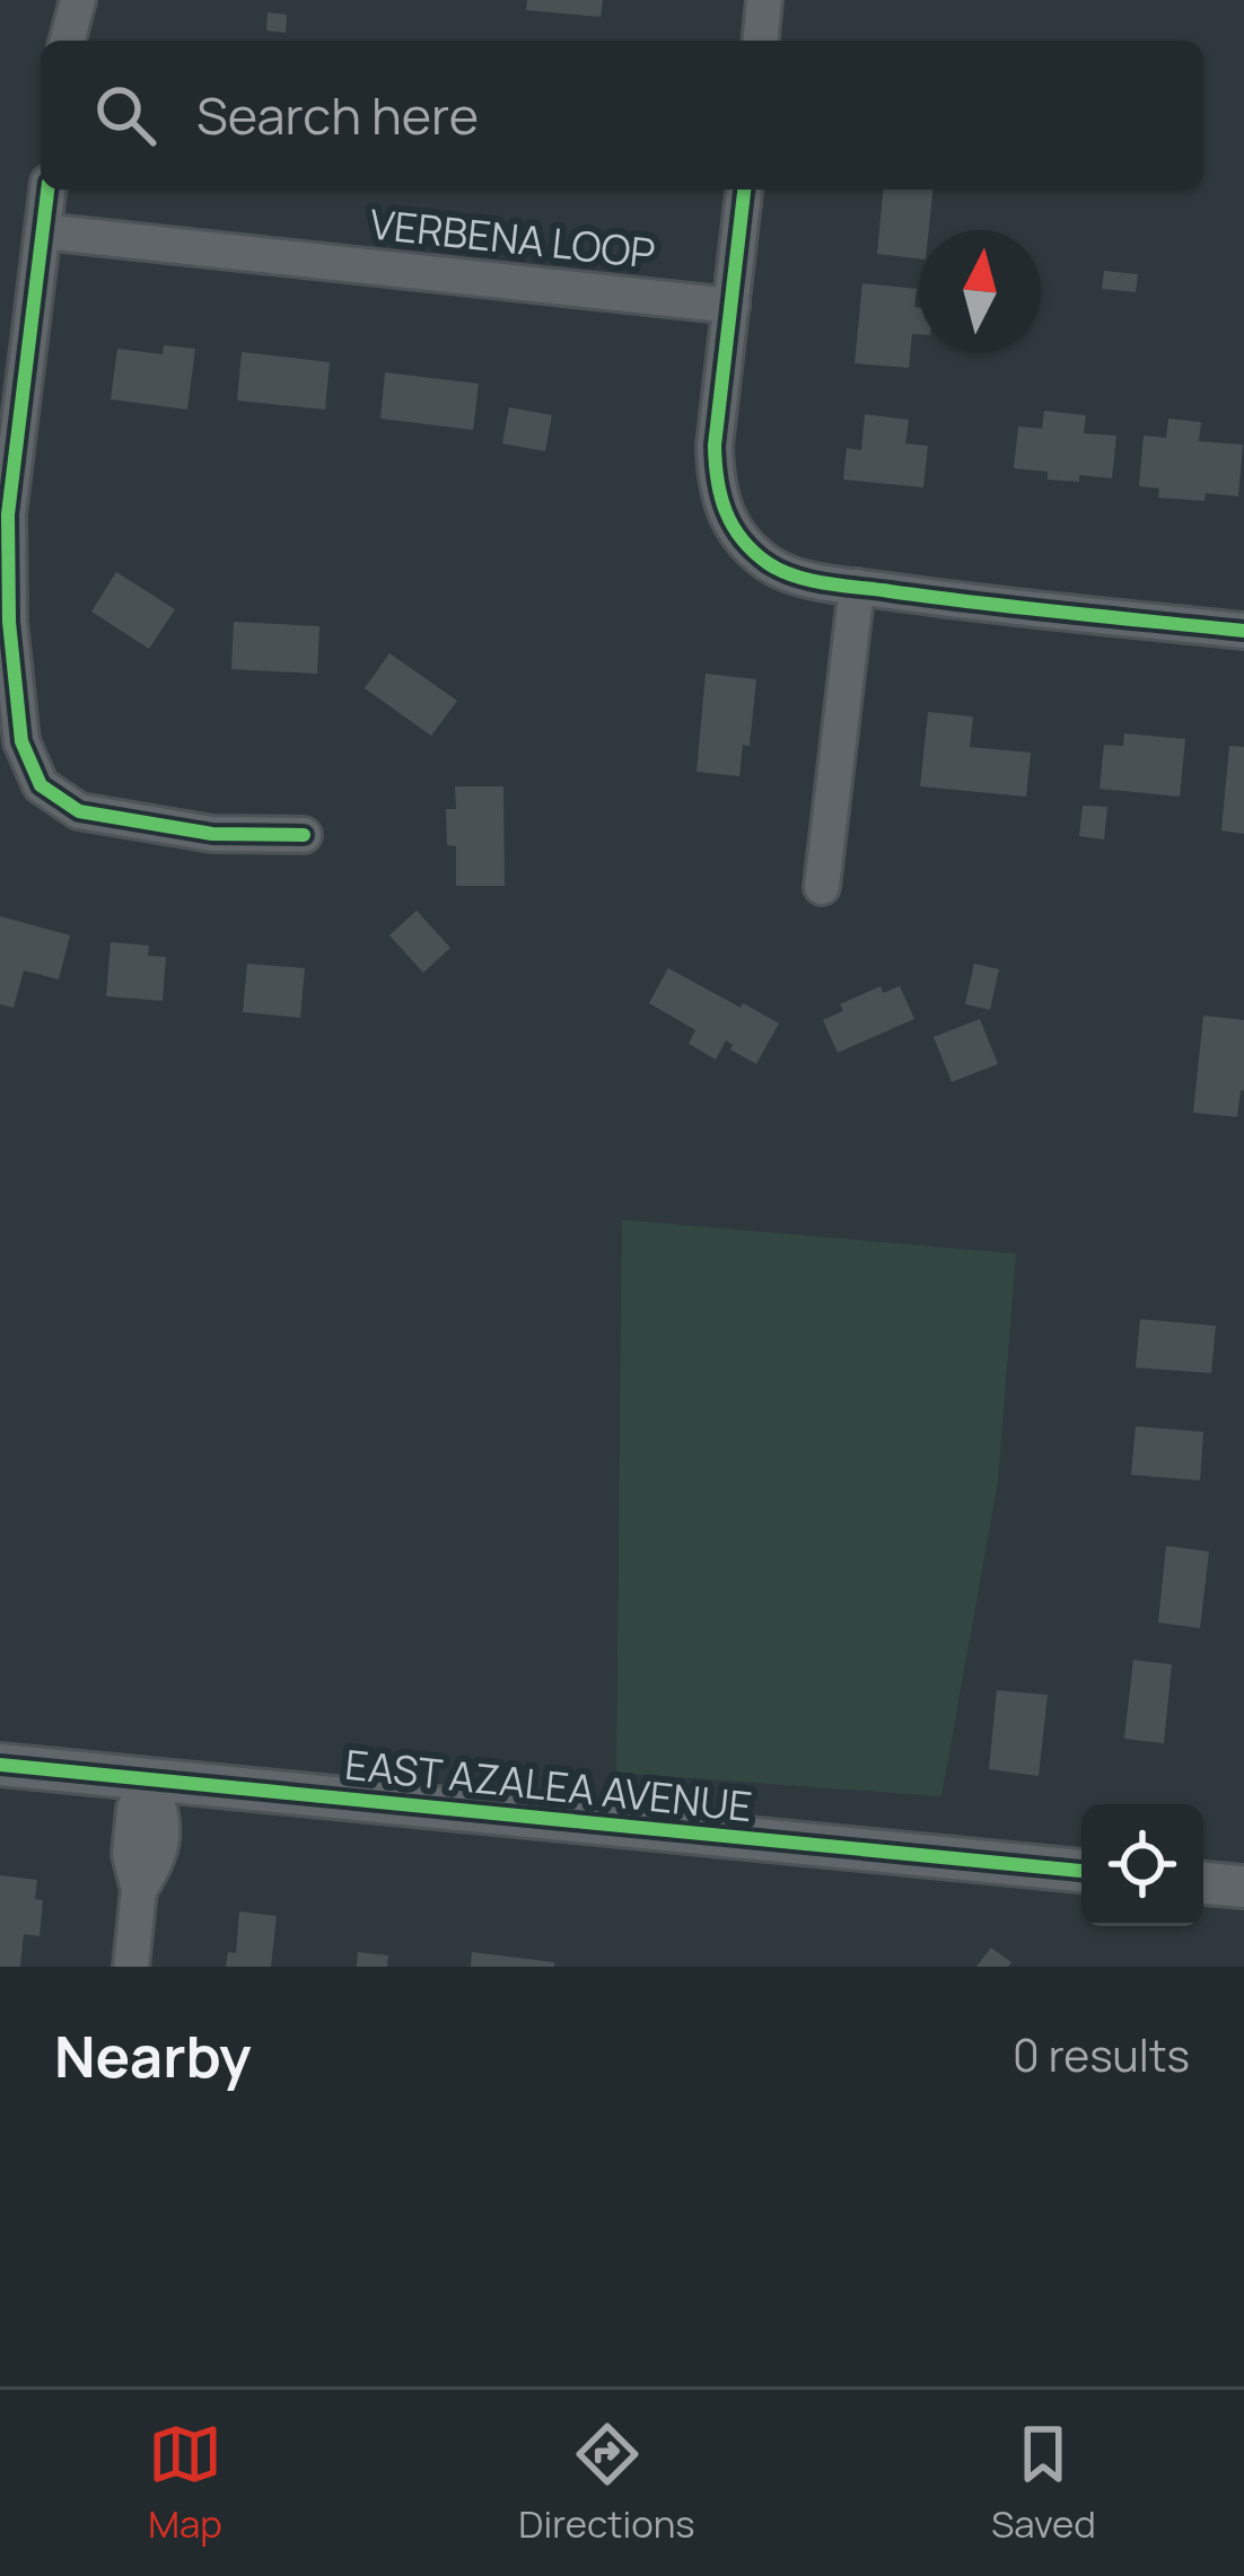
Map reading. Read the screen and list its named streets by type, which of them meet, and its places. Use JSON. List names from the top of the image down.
{
  "streets": {
    "street": ["VERBENA LOOP", "EAST AZALEA AVENUE"]
  },
  "north": "top",
  "page": {
    "search": "Search here",
    "heading": ["Nearby", "0 results"],
    "nav": ["Map", "Directions", "Saved"]
  }
}
